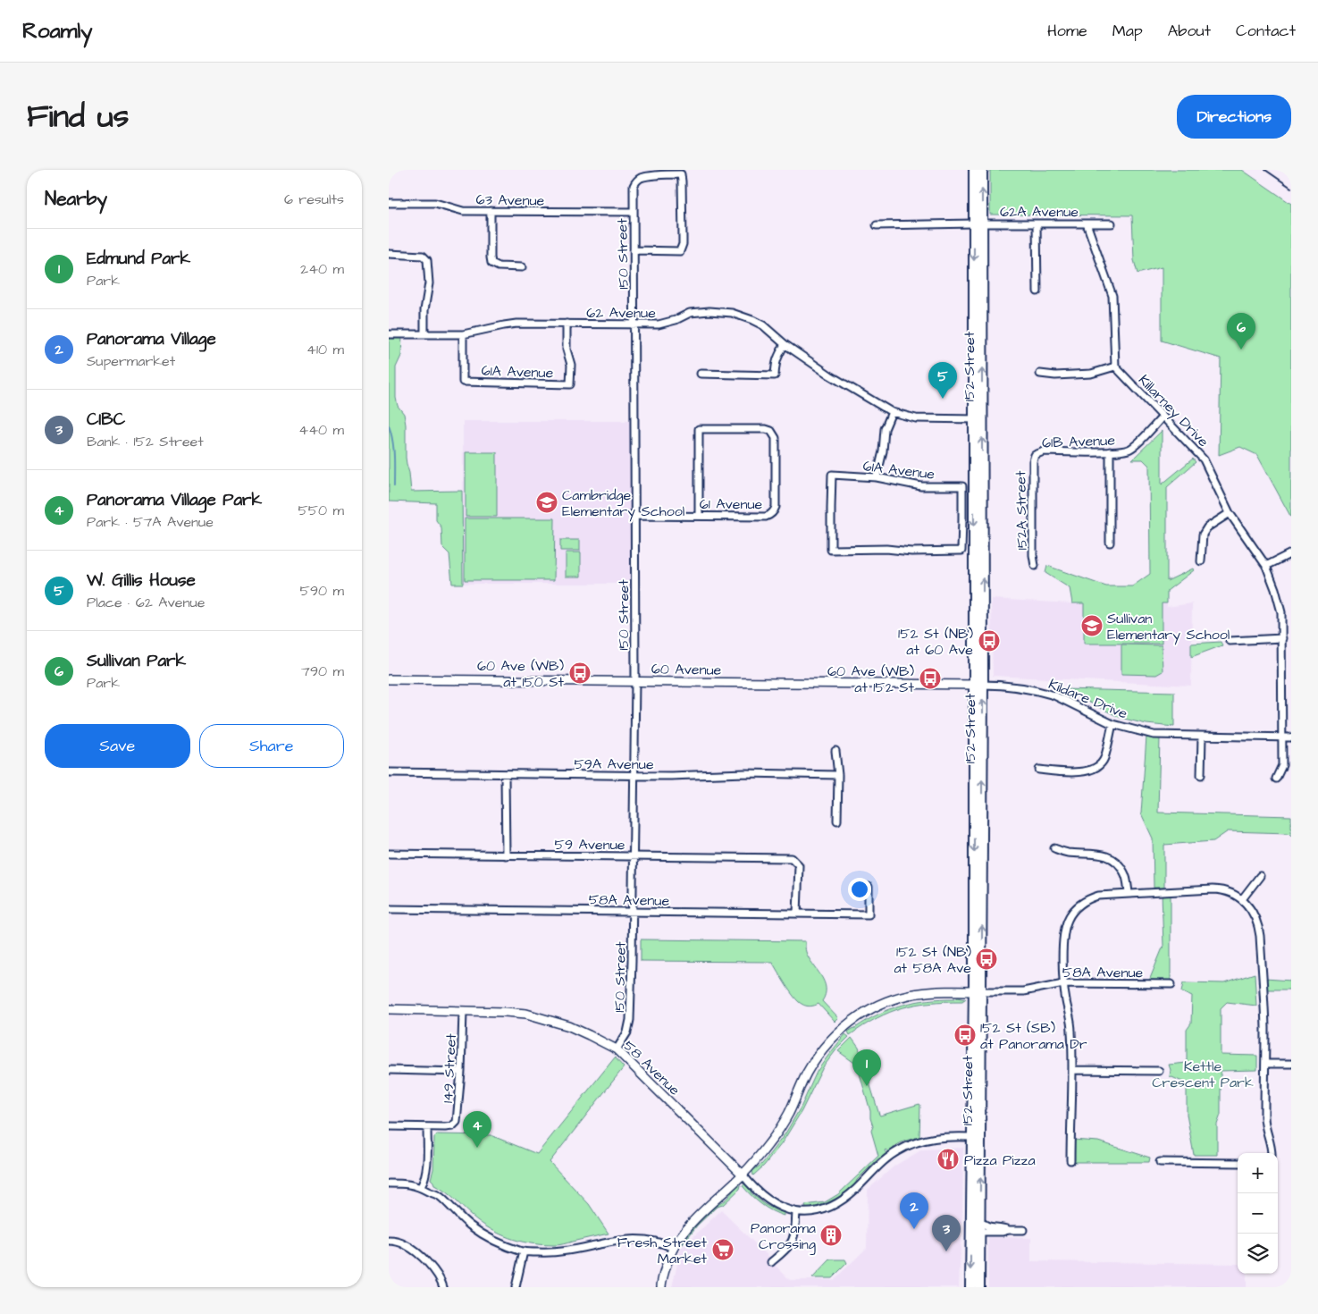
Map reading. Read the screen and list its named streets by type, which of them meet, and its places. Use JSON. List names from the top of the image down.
{
  "streets": {
    "main road": ["152 Street"],
    "street": [
      "63 Avenue",
      "62A Avenue",
      "150 Street",
      "62 Avenue",
      "61A Avenue",
      "Killarney Drive",
      "61B Avenue",
      "61 Avenue",
      "152A Street",
      "60 Avenue",
      "Kildare Drive",
      "59A Avenue",
      "59 Avenue",
      "58A Avenue",
      "58 Avenue",
      "149 Street"
    ]
  },
  "crossings": [
    ["63 Avenue", "150 Street"],
    ["62A Avenue", "152 Street"],
    ["150 Street", "62 Avenue"],
    ["150 Street", "61 Avenue"],
    ["150 Street", "60 Avenue"],
    ["150 Street", "59A Avenue"],
    ["150 Street", "59 Avenue"],
    ["150 Street", "58A Avenue"],
    ["150 Street", "58 Avenue"],
    ["62 Avenue", "152 Street"],
    ["62 Avenue", "61A Avenue"],
    ["152 Street", "60 Avenue"],
    ["152 Street", "Kildare Drive"],
    ["152 Street", "58A Avenue"],
    ["Killarney Drive", "61B Avenue"],
    ["Killarney Drive", "Kildare Drive"],
    ["61B Avenue", "152A Street"],
    ["60 Avenue", "Kildare Drive"],
    ["59 Avenue", "58A Avenue"],
    ["58 Avenue", "149 Street"]
  ],
  "parks": ["Kettle Crescent Park"],
  "places": {
    "school or university": ["Cambridge Elementary School", "Sullivan Elementary School"],
    "bus stop": [
      "152 St (NB) at 60 Ave",
      "60 Ave (WB) at 150 St",
      "60 Ave (WB) at 152 St",
      "152 St (NB) at 58A Ave",
      "152 St (SB) at Panorama Dr"
    ],
    "restaurant": ["Pizza Pizza"],
    "building": ["Panorama Crossing"],
    "supermarket": ["Fresh Street Market"]
  },
  "page": {
    "header": "Roamly",
    "nav": [
      "Home",
      "Map",
      "About",
      "Contact"
    ],
    "title": "Find us",
    "buttons": [
      "Directions",
      ["Save", "Share"]
    ],
    "heading": ["Nearby", "6 results"],
    "list": [
      {
        "mark": "1",
        "name": "Edmund Park",
        "note": "Park",
        "value": "240 m"
      },
      {
        "mark": "2",
        "name": "Panorama Village",
        "note": "Supermarket",
        "value": "410 m"
      },
      {
        "mark": "3",
        "name": "CIBC",
        "note": "Bank · 152 Street",
        "value": "440 m"
      },
      {
        "mark": "4",
        "name": "Panorama Village Park",
        "note": "Park · 57A Avenue",
        "value": "550 m"
      },
      {
        "mark": "5",
        "name": "W. Gillis House",
        "note": "Place · 62 Avenue",
        "value": "590 m"
      },
      {
        "mark": "6",
        "name": "Sullivan Park",
        "note": "Park",
        "value": "790 m"
      }
    ],
    "pins": [
      "6",
      "5",
      "1",
      "4",
      "2",
      "3"
    ],
    "map_buttons": ["+", "−"]
  }
}
